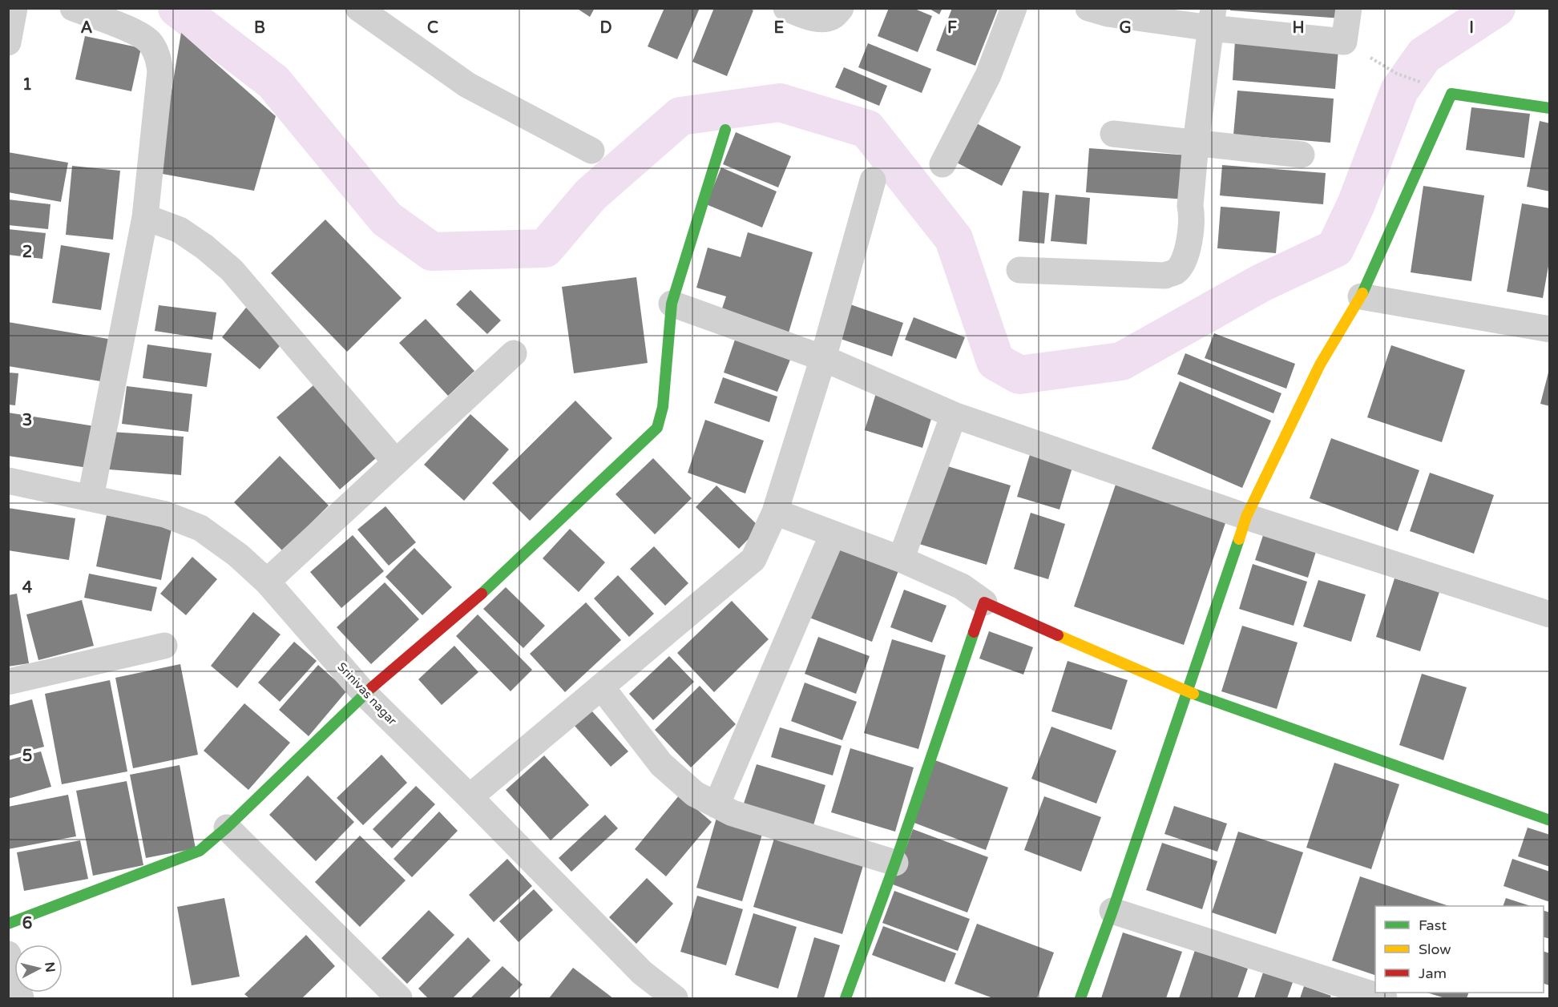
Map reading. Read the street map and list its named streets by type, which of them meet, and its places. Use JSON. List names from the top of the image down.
{
  "streets": {
    "street": ["Srinivas nagar"]
  },
  "legend": ["Fast", "Slow", "Jam"],
  "north": "right",
  "grid": {
    "columns": [
      "A",
      "B",
      "C",
      "D",
      "E",
      "F",
      "G",
      "H",
      "I"
    ],
    "rows": [
      "1",
      "2",
      "3",
      "4",
      "5",
      "6"
    ]
  }
}
